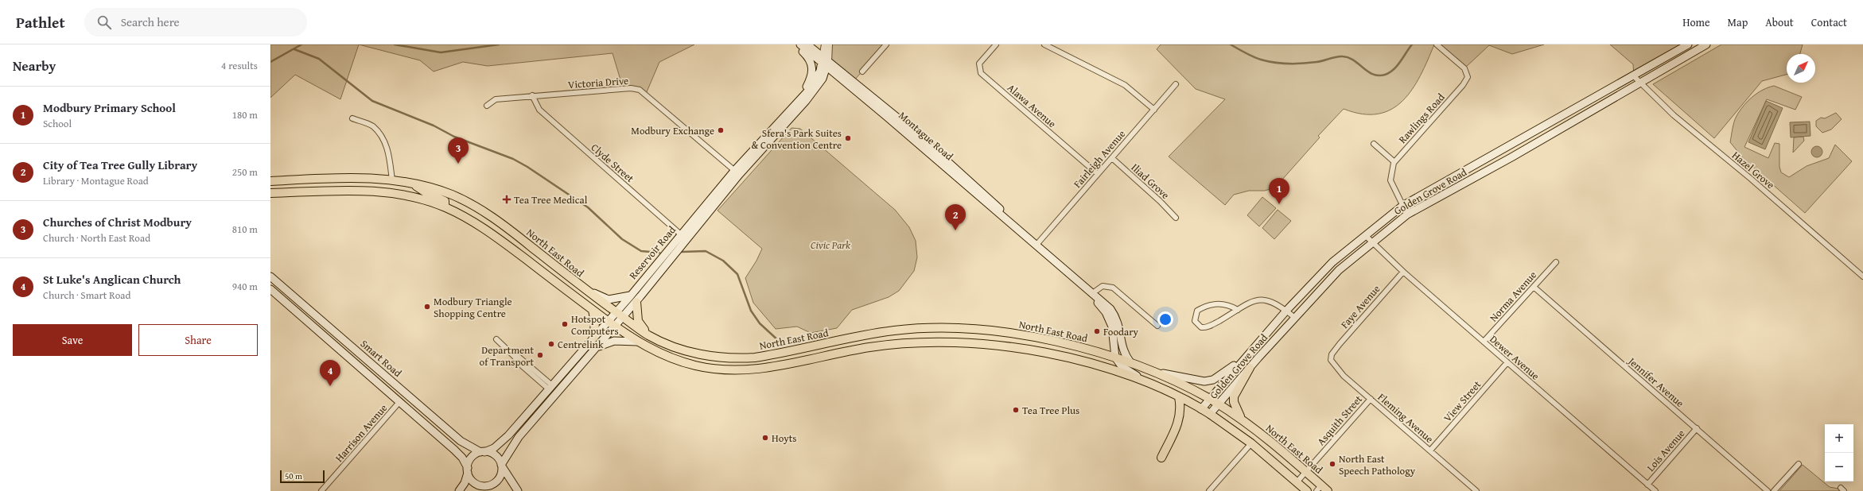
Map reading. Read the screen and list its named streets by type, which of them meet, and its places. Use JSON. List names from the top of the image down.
{
  "streets": {
    "main road": [
      "Montague Road",
      "Golden Grove Road",
      "North East Road",
      "Reservoir Road",
      "Smart Road"
    ],
    "street": [
      "Victoria Drive",
      "Alawa Avenue",
      "Rawlings Road",
      "Fairleigh Avenue",
      "Clyde Street",
      "Hazel Grove",
      "Iliad Grove",
      "Norma Avenue",
      "Faye Avenue",
      "Dewer Avenue",
      "Jennifer Avenue",
      "View Street",
      "Fleming Avenue",
      "Asquith Street",
      "Harrison Avenue",
      "Lois Avenue"
    ]
  },
  "crossings": [
    ["Victoria Drive", "Clyde Street"],
    ["Victoria Drive", "Reservoir Road"],
    ["Alawa Avenue", "Fairleigh Avenue"],
    ["Rawlings Road", "Golden Grove Road"],
    ["Montague Road", "Fairleigh Avenue"],
    ["Montague Road", "North East Road"],
    ["Montague Road", "Reservoir Road"],
    ["Fairleigh Avenue", "Iliad Grove"],
    ["Clyde Street", "Reservoir Road"],
    ["Hazel Grove", "Golden Grove Road"],
    ["Golden Grove Road", "North East Road"],
    ["Golden Grove Road", "Dewer Avenue"],
    ["North East Road", "Reservoir Road"],
    ["North East Road", "Asquith Street"],
    ["Reservoir Road", "Smart Road"],
    ["Norma Avenue", "Dewer Avenue"],
    ["Norma Avenue", "Jennifer Avenue"],
    ["Faye Avenue", "Dewer Avenue"],
    ["Faye Avenue", "Fleming Avenue"],
    ["Dewer Avenue", "View Street"],
    ["Dewer Avenue", "Lois Avenue"],
    ["Smart Road", "Harrison Avenue"],
    ["Jennifer Avenue", "Lois Avenue"],
    ["View Street", "Fleming Avenue"],
    ["Fleming Avenue", "Asquith Street"]
  ],
  "parks": ["Civic Park"],
  "places": {
    "other": [
      "Modbury Exchange",
      "Sfera's Park Suites & Convention Centre",
      "Modbury Triangle Shopping Centre",
      "Hotspot Computers",
      "Foodary",
      "Centrelink",
      "Department of Transport",
      "Tea Tree Plus",
      "Hoyts",
      "North East Speech Pathology"
    ],
    "health": ["Tea Tree Medical"]
  },
  "scale_bar": "50 m",
  "north": "top right",
  "page": {
    "header": "Pathlet",
    "search": "Search here",
    "nav": [
      "Home",
      "Map",
      "About",
      "Contact"
    ],
    "heading": ["Nearby", "4 results"],
    "list": [
      {
        "mark": "1",
        "name": "Modbury Primary School",
        "note": "School",
        "value": "180 m"
      },
      {
        "mark": "2",
        "name": "City of Tea Tree Gully Library",
        "note": "Library · Montague Road",
        "value": "250 m"
      },
      {
        "mark": "3",
        "name": "Churches of Christ Modbury",
        "note": "Church · North East Road",
        "value": "810 m"
      },
      {
        "mark": "4",
        "name": "St Luke's Anglican Church",
        "note": "Church · Smart Road",
        "value": "940 m"
      }
    ],
    "pins": [
      "3",
      "1",
      "2",
      "4"
    ],
    "buttons": ["Save", "Share"],
    "map_buttons": ["+", "−"],
    "scale": "50 m"
  }
}
